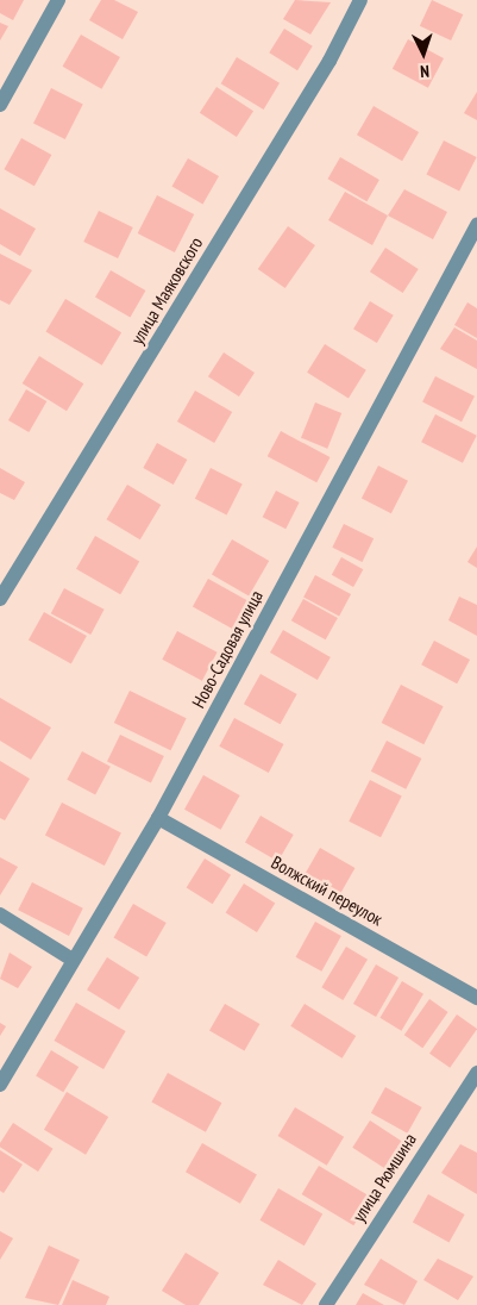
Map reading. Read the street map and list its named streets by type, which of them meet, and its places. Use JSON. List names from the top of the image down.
{
  "streets": {
    "street": [
      "улица Маяковского",
      "Ново-Садовая улица",
      "Волжский переулок",
      "улица Рюмшина"
    ]
  },
  "crossings": [
    ["Ново-Садовая улица", "Волжский переулок"]
  ],
  "north": "bottom"
}
